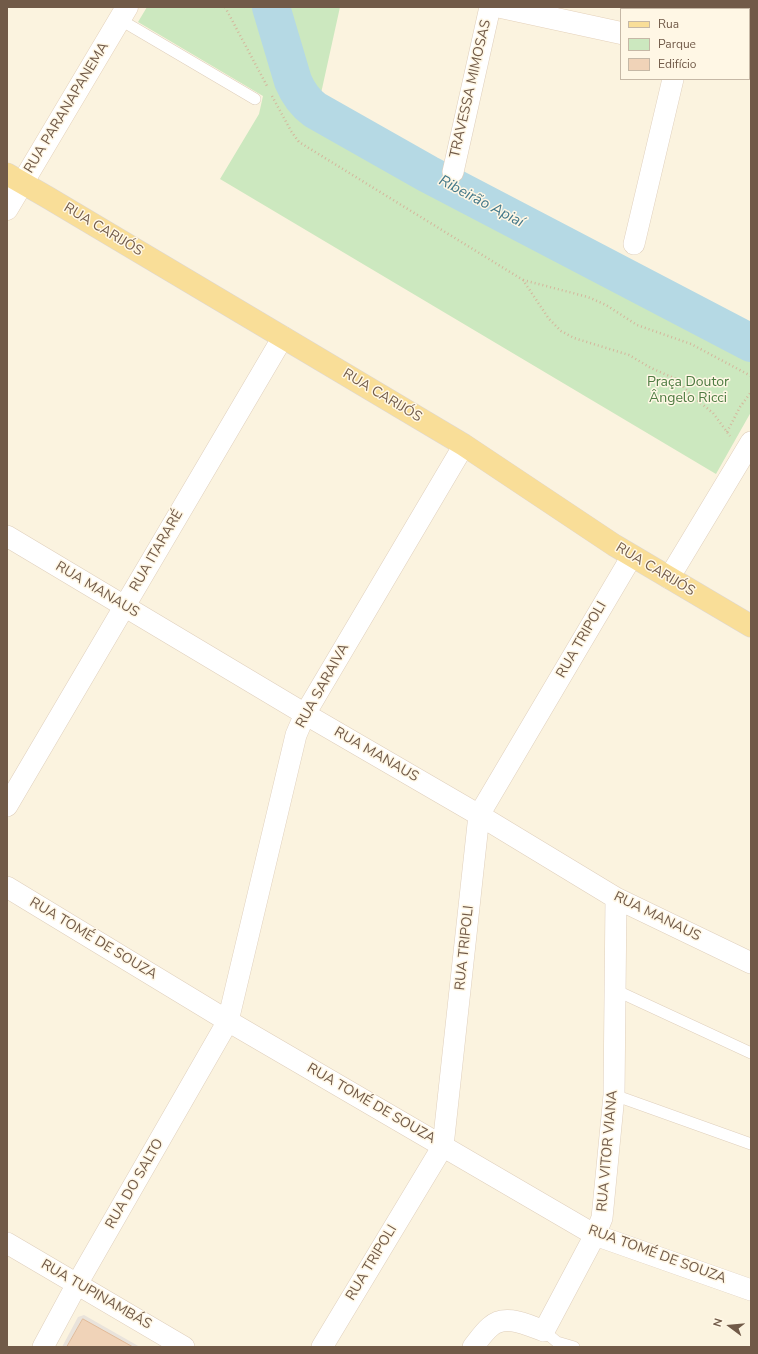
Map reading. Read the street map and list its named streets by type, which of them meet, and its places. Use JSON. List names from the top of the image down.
{
  "streets": {
    "main road": ["RUA CARIJÓS"],
    "street": [
      "TRAVESSA MIMOSAS",
      "RUA PARANAPANEMA",
      "RUA ITARARÉ",
      "RUA MANAUS",
      "RUA TRIPOLI",
      "RUA SARAIVA",
      "RUA TOMÉ DE SOUZA",
      "RUA VITOR VIANA",
      "RUA DO SALTO",
      "RUA TUPINAMBÁS"
    ]
  },
  "crossings": [
    ["RUA PARANAPANEMA", "RUA CARIJÓS"],
    ["RUA CARIJÓS", "RUA ITARARÉ"],
    ["RUA CARIJÓS", "RUA TRIPOLI"],
    ["RUA CARIJÓS", "RUA SARAIVA"],
    ["RUA ITARARÉ", "RUA MANAUS"],
    ["RUA MANAUS", "RUA TRIPOLI"],
    ["RUA MANAUS", "RUA SARAIVA"],
    ["RUA MANAUS", "RUA VITOR VIANA"],
    ["RUA TRIPOLI", "RUA TOMÉ DE SOUZA"],
    ["RUA SARAIVA", "RUA TOMÉ DE SOUZA"],
    ["RUA SARAIVA", "RUA DO SALTO"],
    ["RUA TOMÉ DE SOUZA", "RUA VITOR VIANA"],
    ["RUA TOMÉ DE SOUZA", "RUA DO SALTO"],
    ["RUA DO SALTO", "RUA TUPINAMBÁS"]
  ],
  "water": ["Ribeirão Apiaí"],
  "parks": ["Praça Doutor Ângelo Ricci"],
  "legend": ["Rua", "Parque", "Edifício"],
  "north": "left"
}
